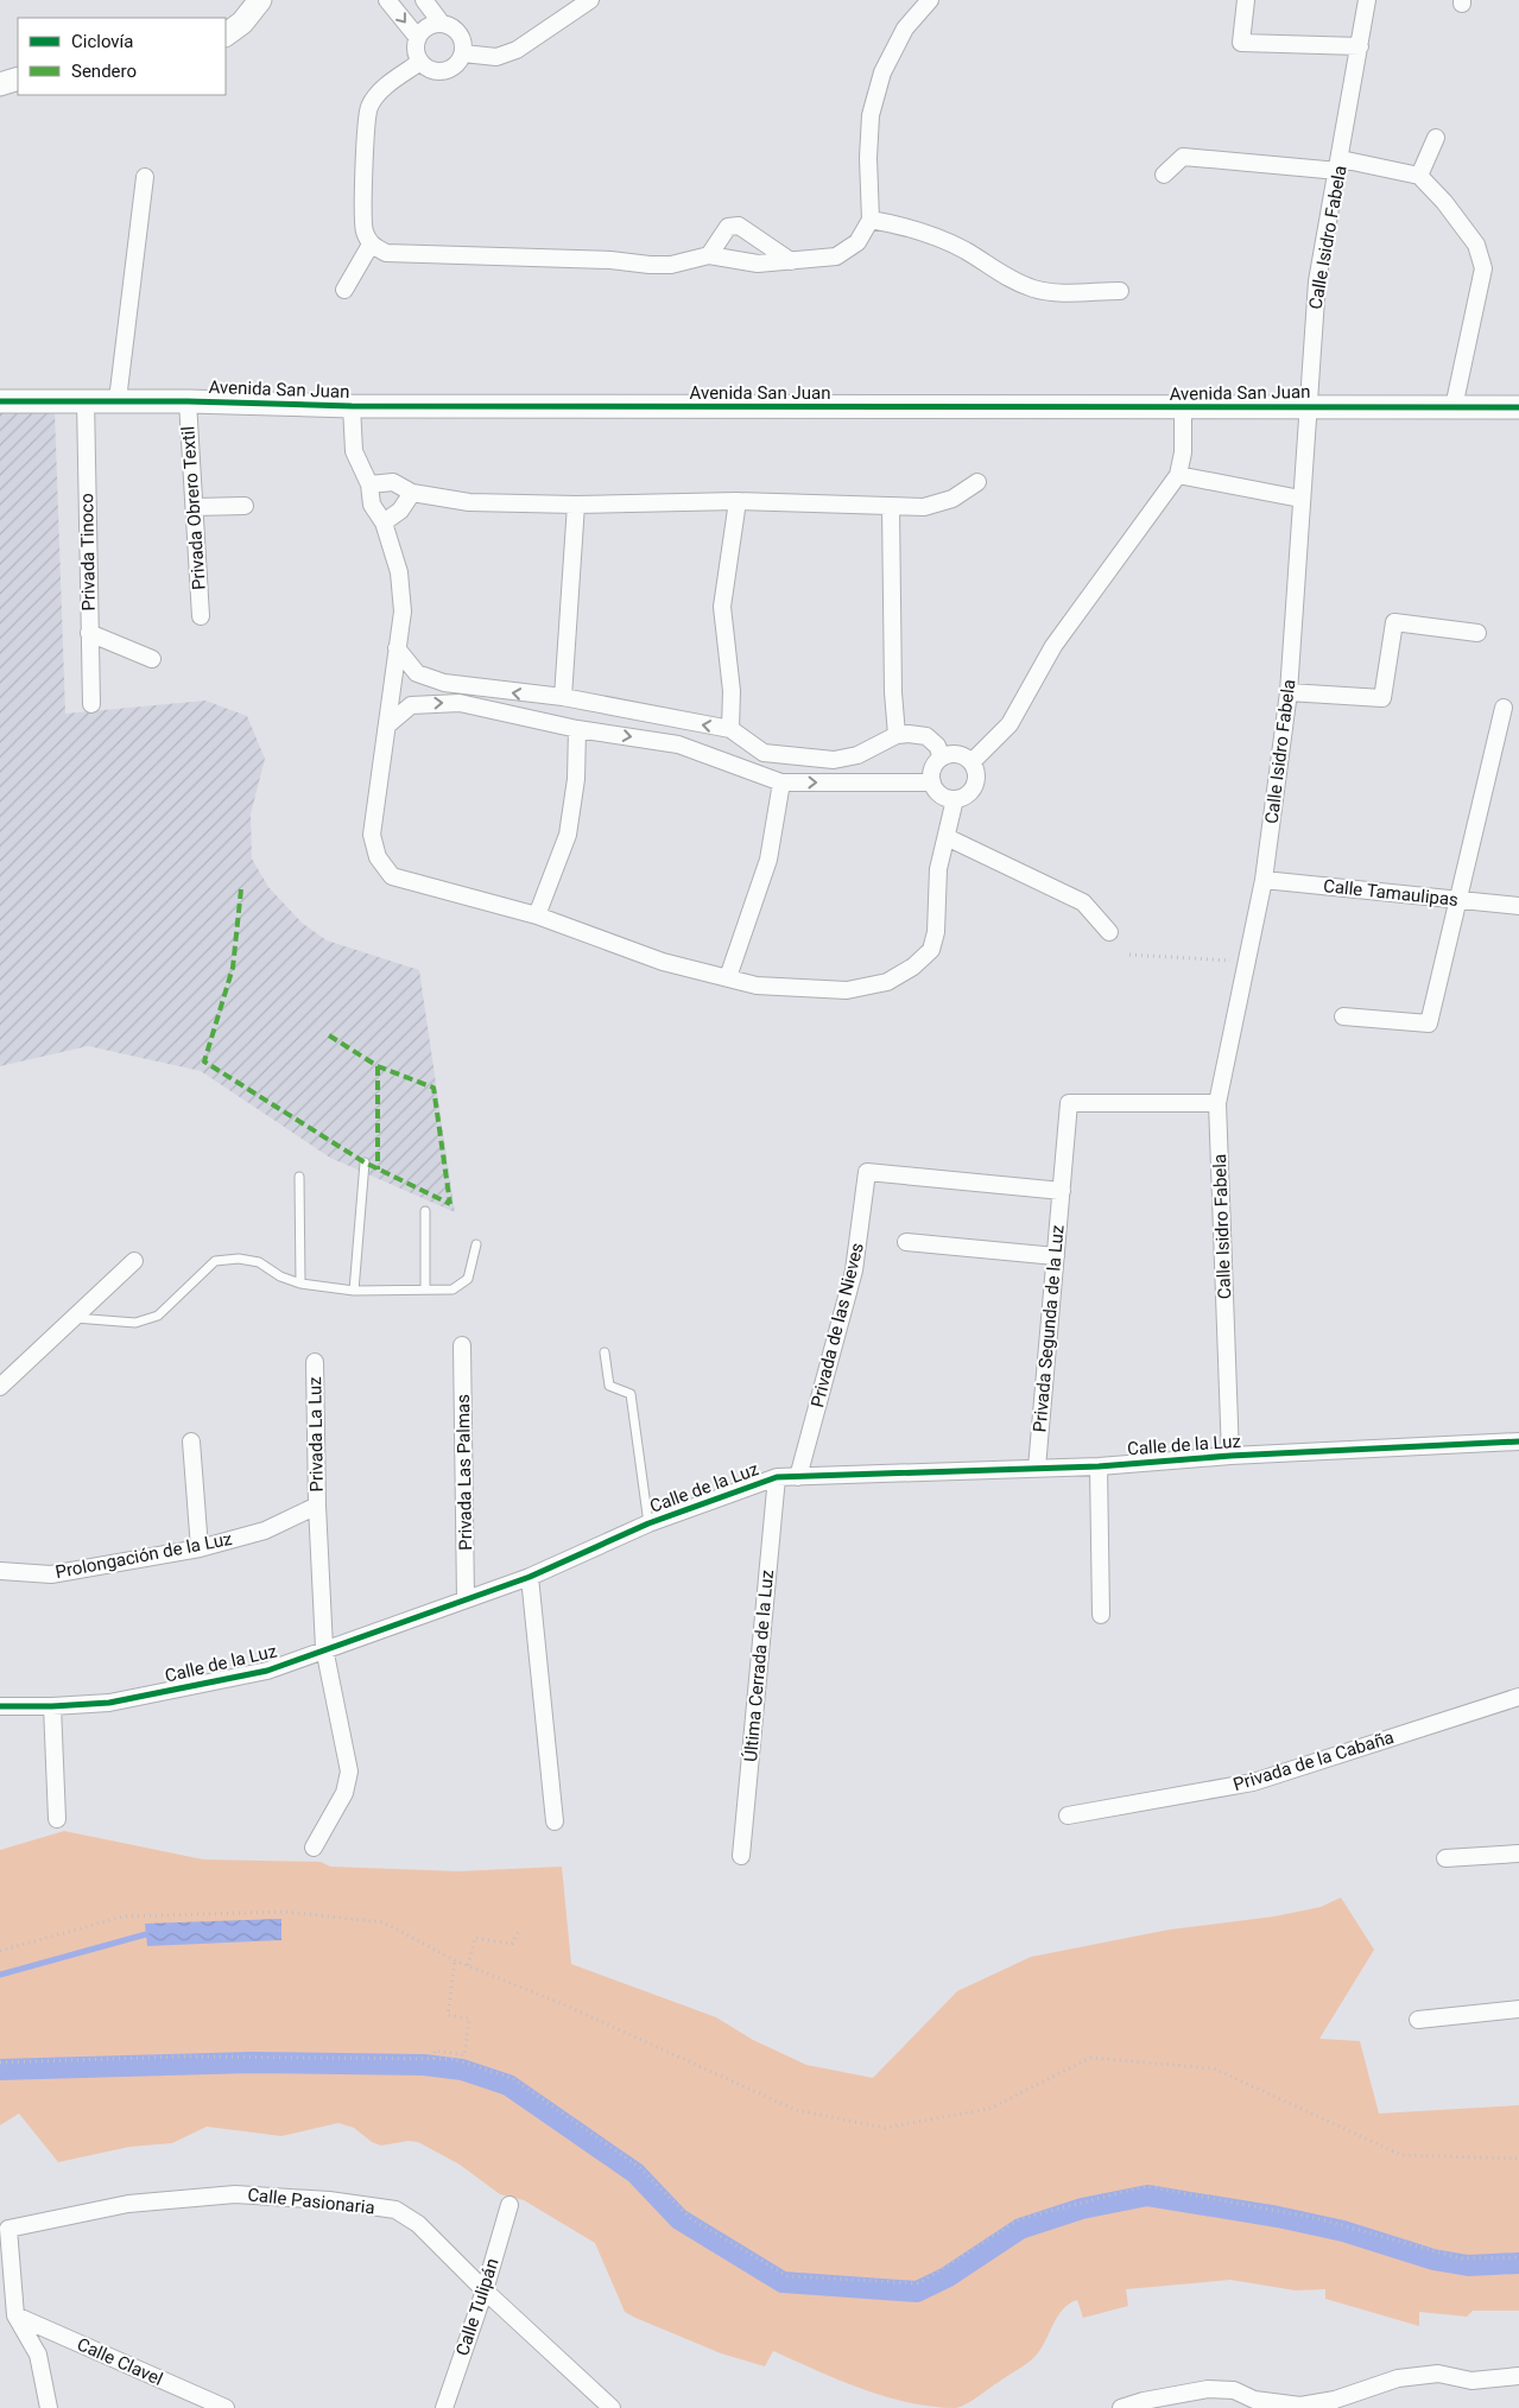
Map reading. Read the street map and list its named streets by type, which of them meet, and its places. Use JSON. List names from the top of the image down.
{
  "streets": {
    "street": [
      "Calle Isidro Fabela",
      "Avenida San Juan",
      "Privada Obrero Textil",
      "Privada Tinoco",
      "Calle Tamaulipas",
      "Privada de las Nieves",
      "Privada Segunda de la Luz",
      "Privada La Luz",
      "Calle de la Luz",
      "Privada Las Palmas",
      "Prolongación de la Luz",
      "Última Cerrada de la Luz",
      "Privada de la Cabaña",
      "Calle Pasionaria",
      "Calle Tulipán",
      "Calle Clavel"
    ]
  },
  "crossings": [
    ["Calle Isidro Fabela", "Avenida San Juan"],
    ["Calle Isidro Fabela", "Calle Tamaulipas"],
    ["Calle Isidro Fabela", "Privada Segunda de la Luz"],
    ["Calle Isidro Fabela", "Calle de la Luz"],
    ["Avenida San Juan", "Privada Obrero Textil"],
    ["Avenida San Juan", "Privada Tinoco"],
    ["Privada de las Nieves", "Privada Segunda de la Luz"],
    ["Privada de las Nieves", "Calle de la Luz"],
    ["Privada Segunda de la Luz", "Calle de la Luz"],
    ["Privada La Luz", "Prolongación de la Luz"],
    ["Calle de la Luz", "Privada Las Palmas"],
    ["Calle de la Luz", "Última Cerrada de la Luz"],
    ["Calle Pasionaria", "Calle Tulipán"]
  ],
  "legend": ["Ciclovía", "Sendero"]
}
